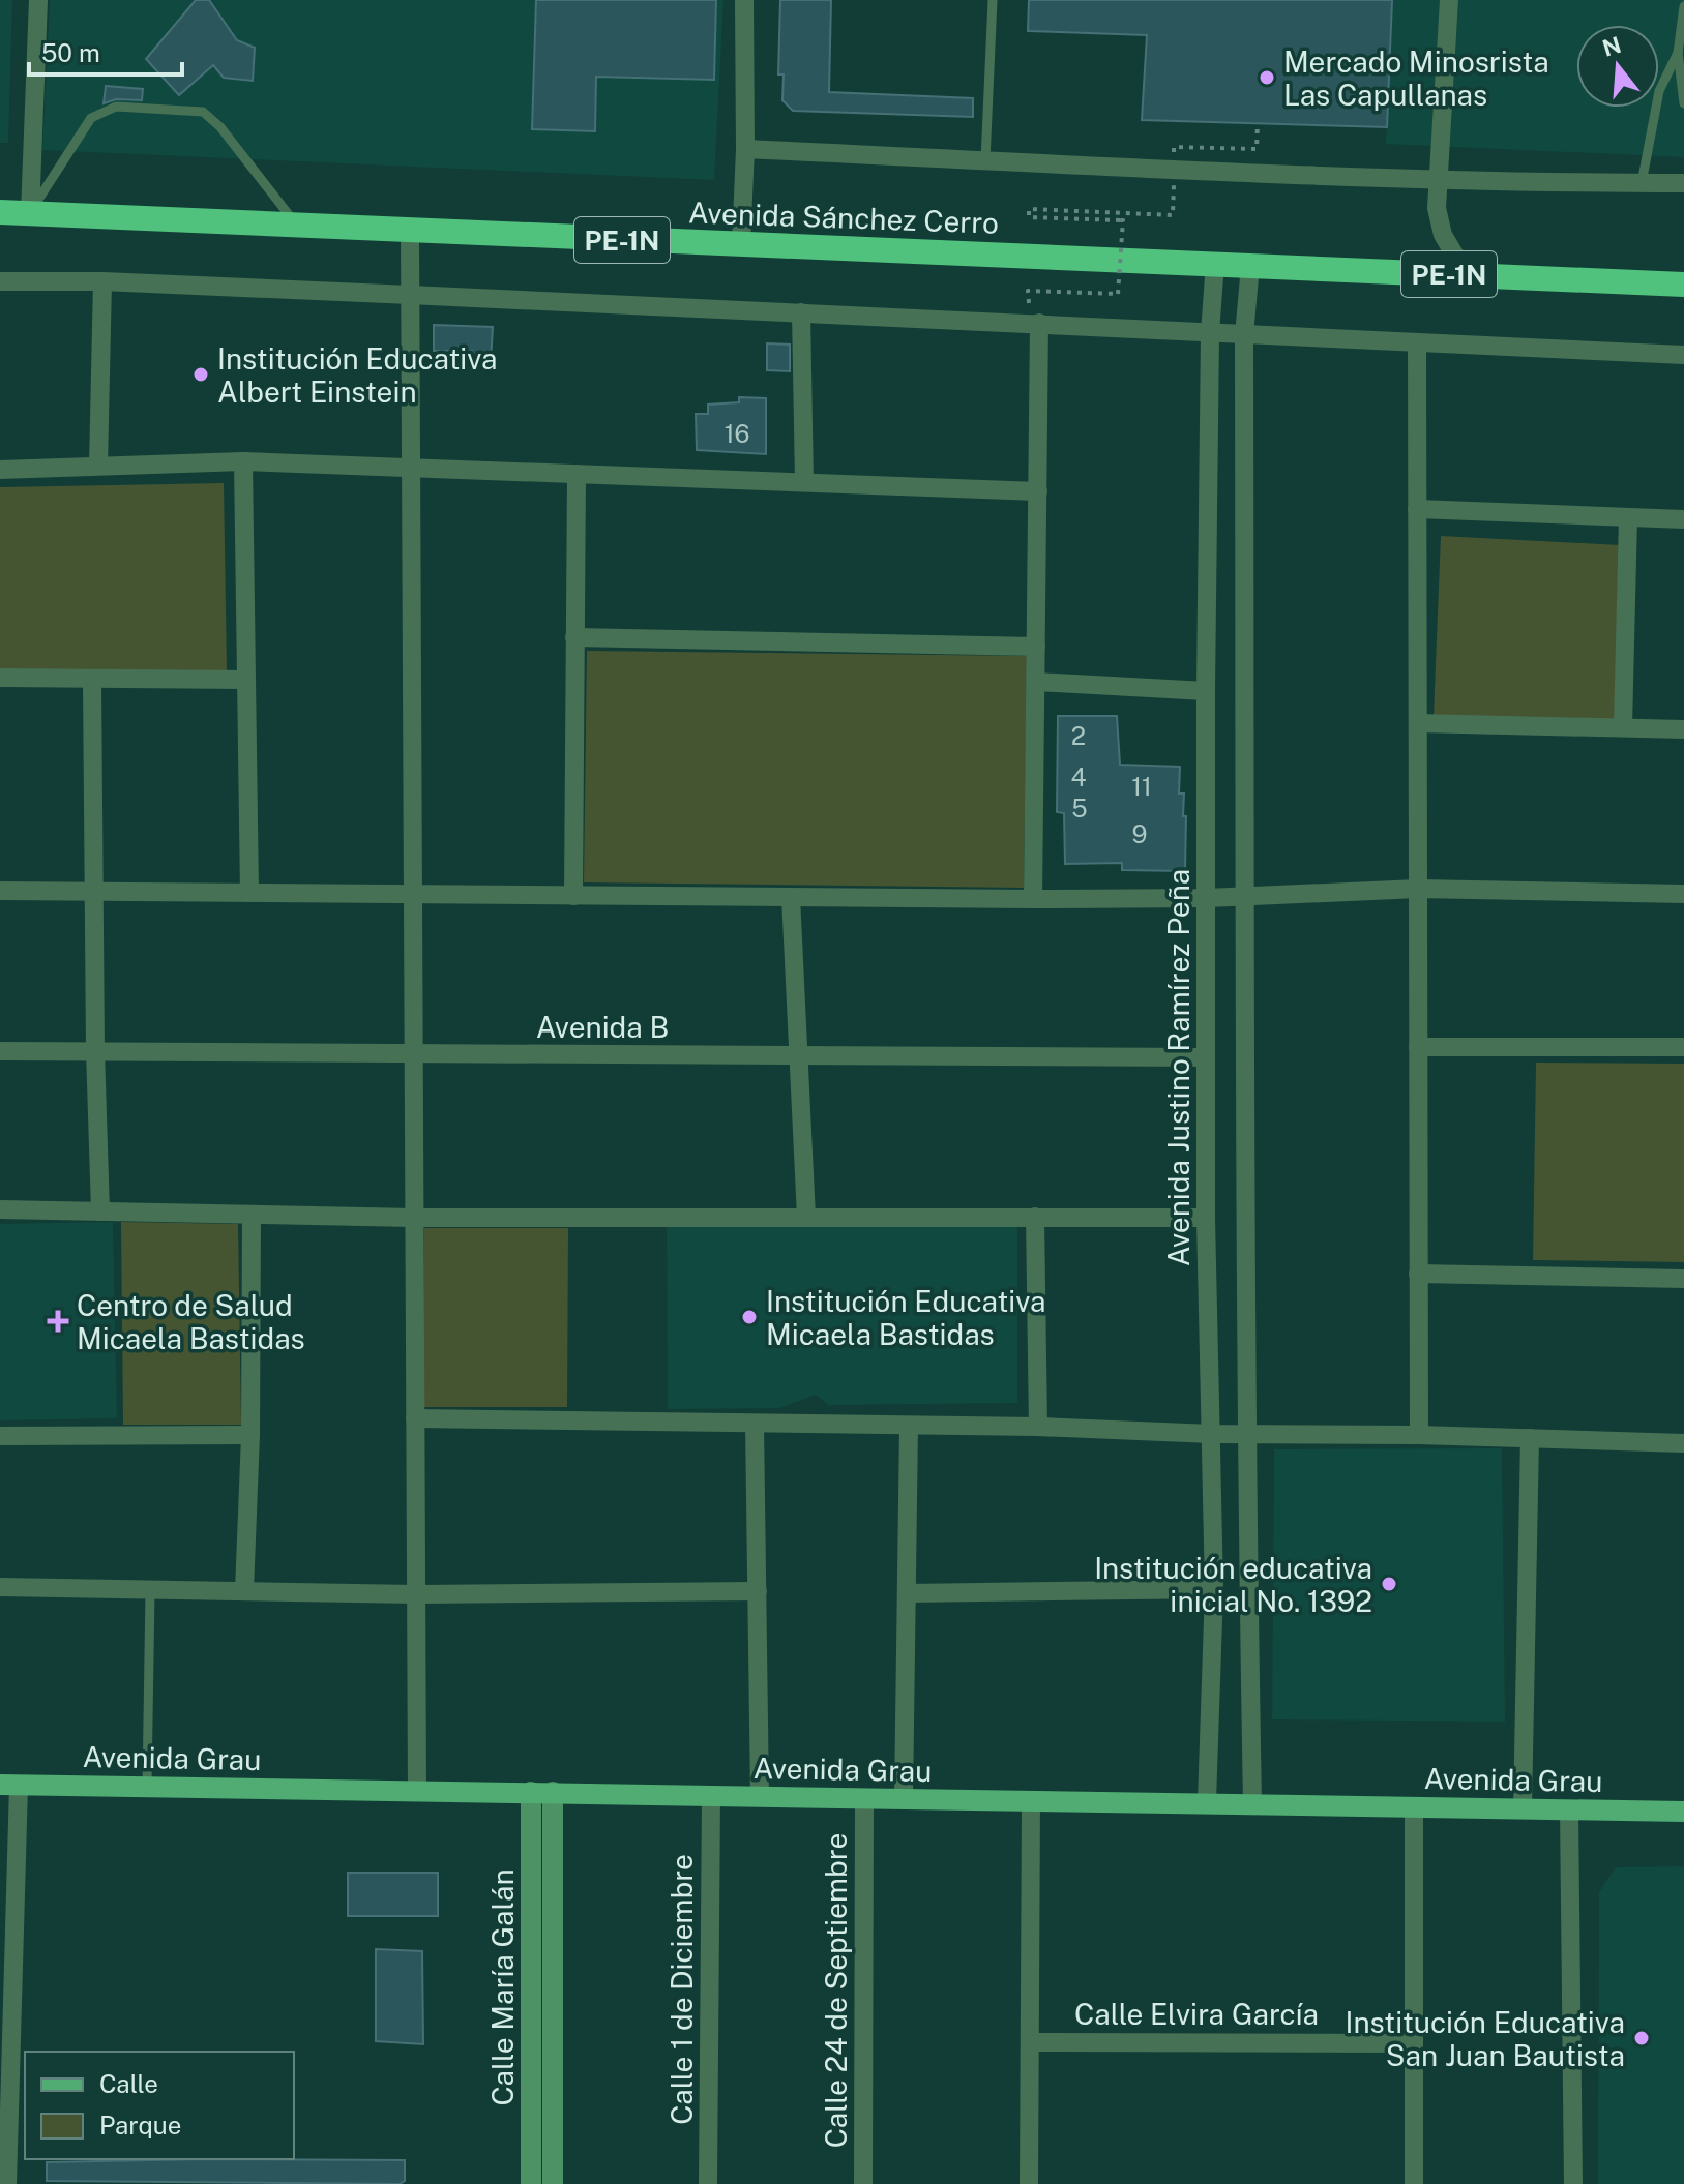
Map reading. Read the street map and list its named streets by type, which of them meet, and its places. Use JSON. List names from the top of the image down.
{
  "streets": {
    "highway": ["Avenida Sánchez Cerro", "PE-1N"],
    "main road": ["Avenida Grau"],
    "street": [
      "Avenida B",
      "Avenida Justino Ramírez Peña",
      "Calle María Galán",
      "Calle 1 de Diciembre",
      "Calle 24 de Septiembre",
      "Calle Elvira García"
    ]
  },
  "crossings": [
    ["Avenida Sánchez Cerro", "Avenida Justino Ramírez Peña"],
    ["Avenida B", "Avenida Justino Ramírez Peña"],
    ["Avenida Justino Ramírez Peña", "Avenida Grau"],
    ["Avenida Grau", "Calle María Galán"],
    ["Avenida Grau", "Calle 1 de Diciembre"],
    ["Avenida Grau", "Calle 24 de Septiembre"]
  ],
  "places": {
    "other": [
      "Mercado Minosrista Las Capullanas",
      "Institución Educativa Albert Einstein",
      "Institución Educativa Micaela Bastidas",
      "Institución educativa inicial No. 1392",
      "Institución Educativa San Juan Bautista"
    ],
    "health": ["Centro de Salud Micaela Bastidas"]
  },
  "house_numbers": [
    "16",
    "2",
    "4",
    "11",
    "5",
    "9"
  ],
  "legend": ["Calle", "Parque"],
  "scale_bar": "50 m",
  "north": "top"
}
